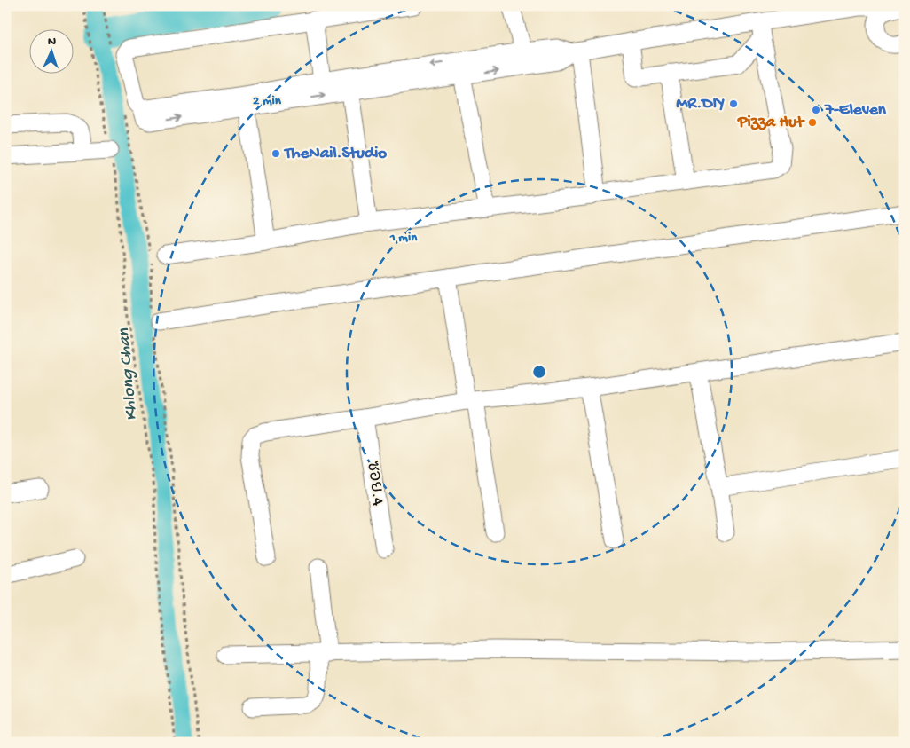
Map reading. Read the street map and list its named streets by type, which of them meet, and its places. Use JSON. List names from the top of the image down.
{
  "streets": {
    "street": ["ซอย.4"]
  },
  "water": ["Khlong Chan"],
  "places": [
    "MR.DIY",
    "7-Eleven",
    "Pizza Hut",
    "TheNail.Studio"
  ],
  "north": "top",
  "rings": ["2 min", "1 min"]
}
